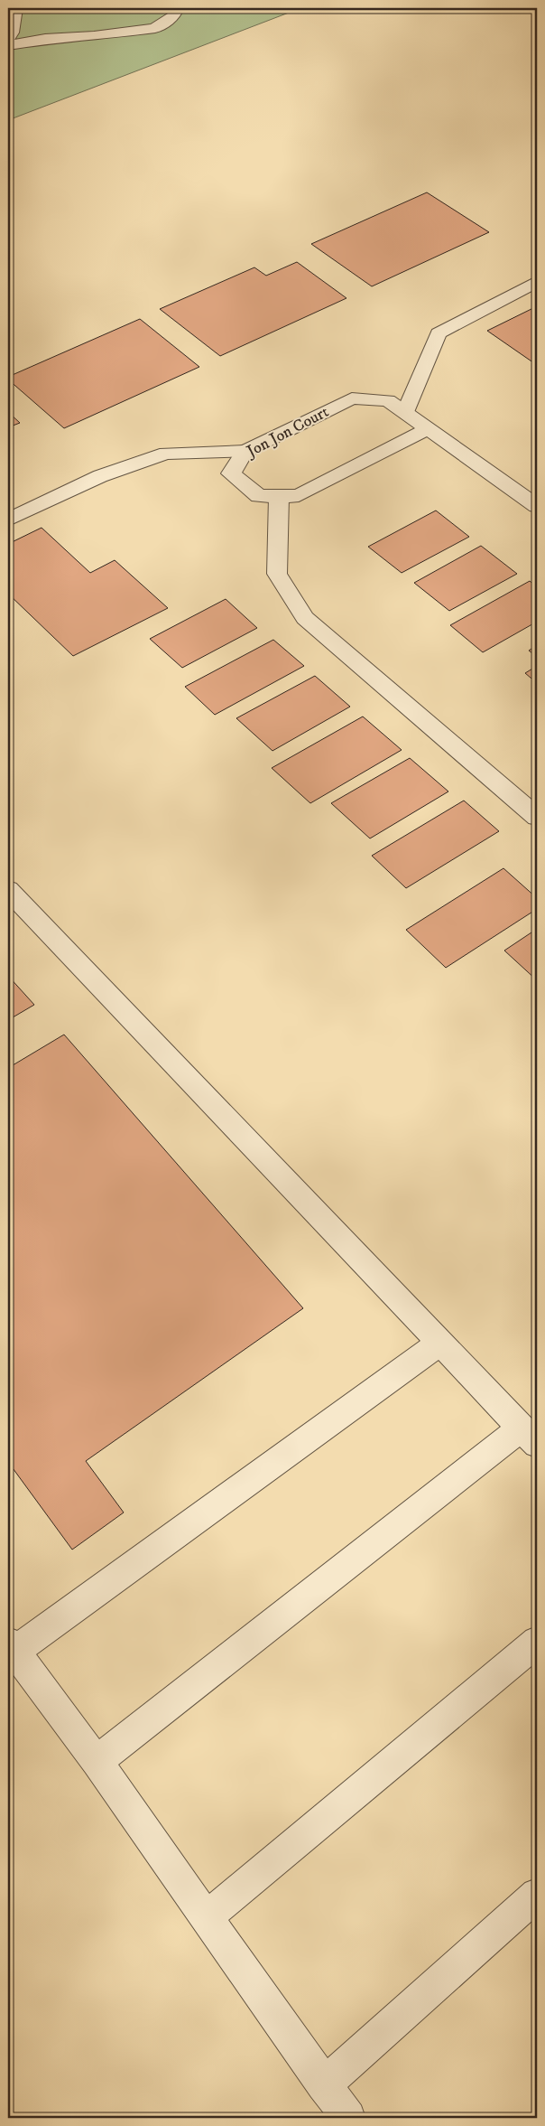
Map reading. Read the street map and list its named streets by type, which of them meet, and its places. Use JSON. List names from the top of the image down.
{
  "streets": {
    "street": ["Jon Jon Court"]
  }
}
